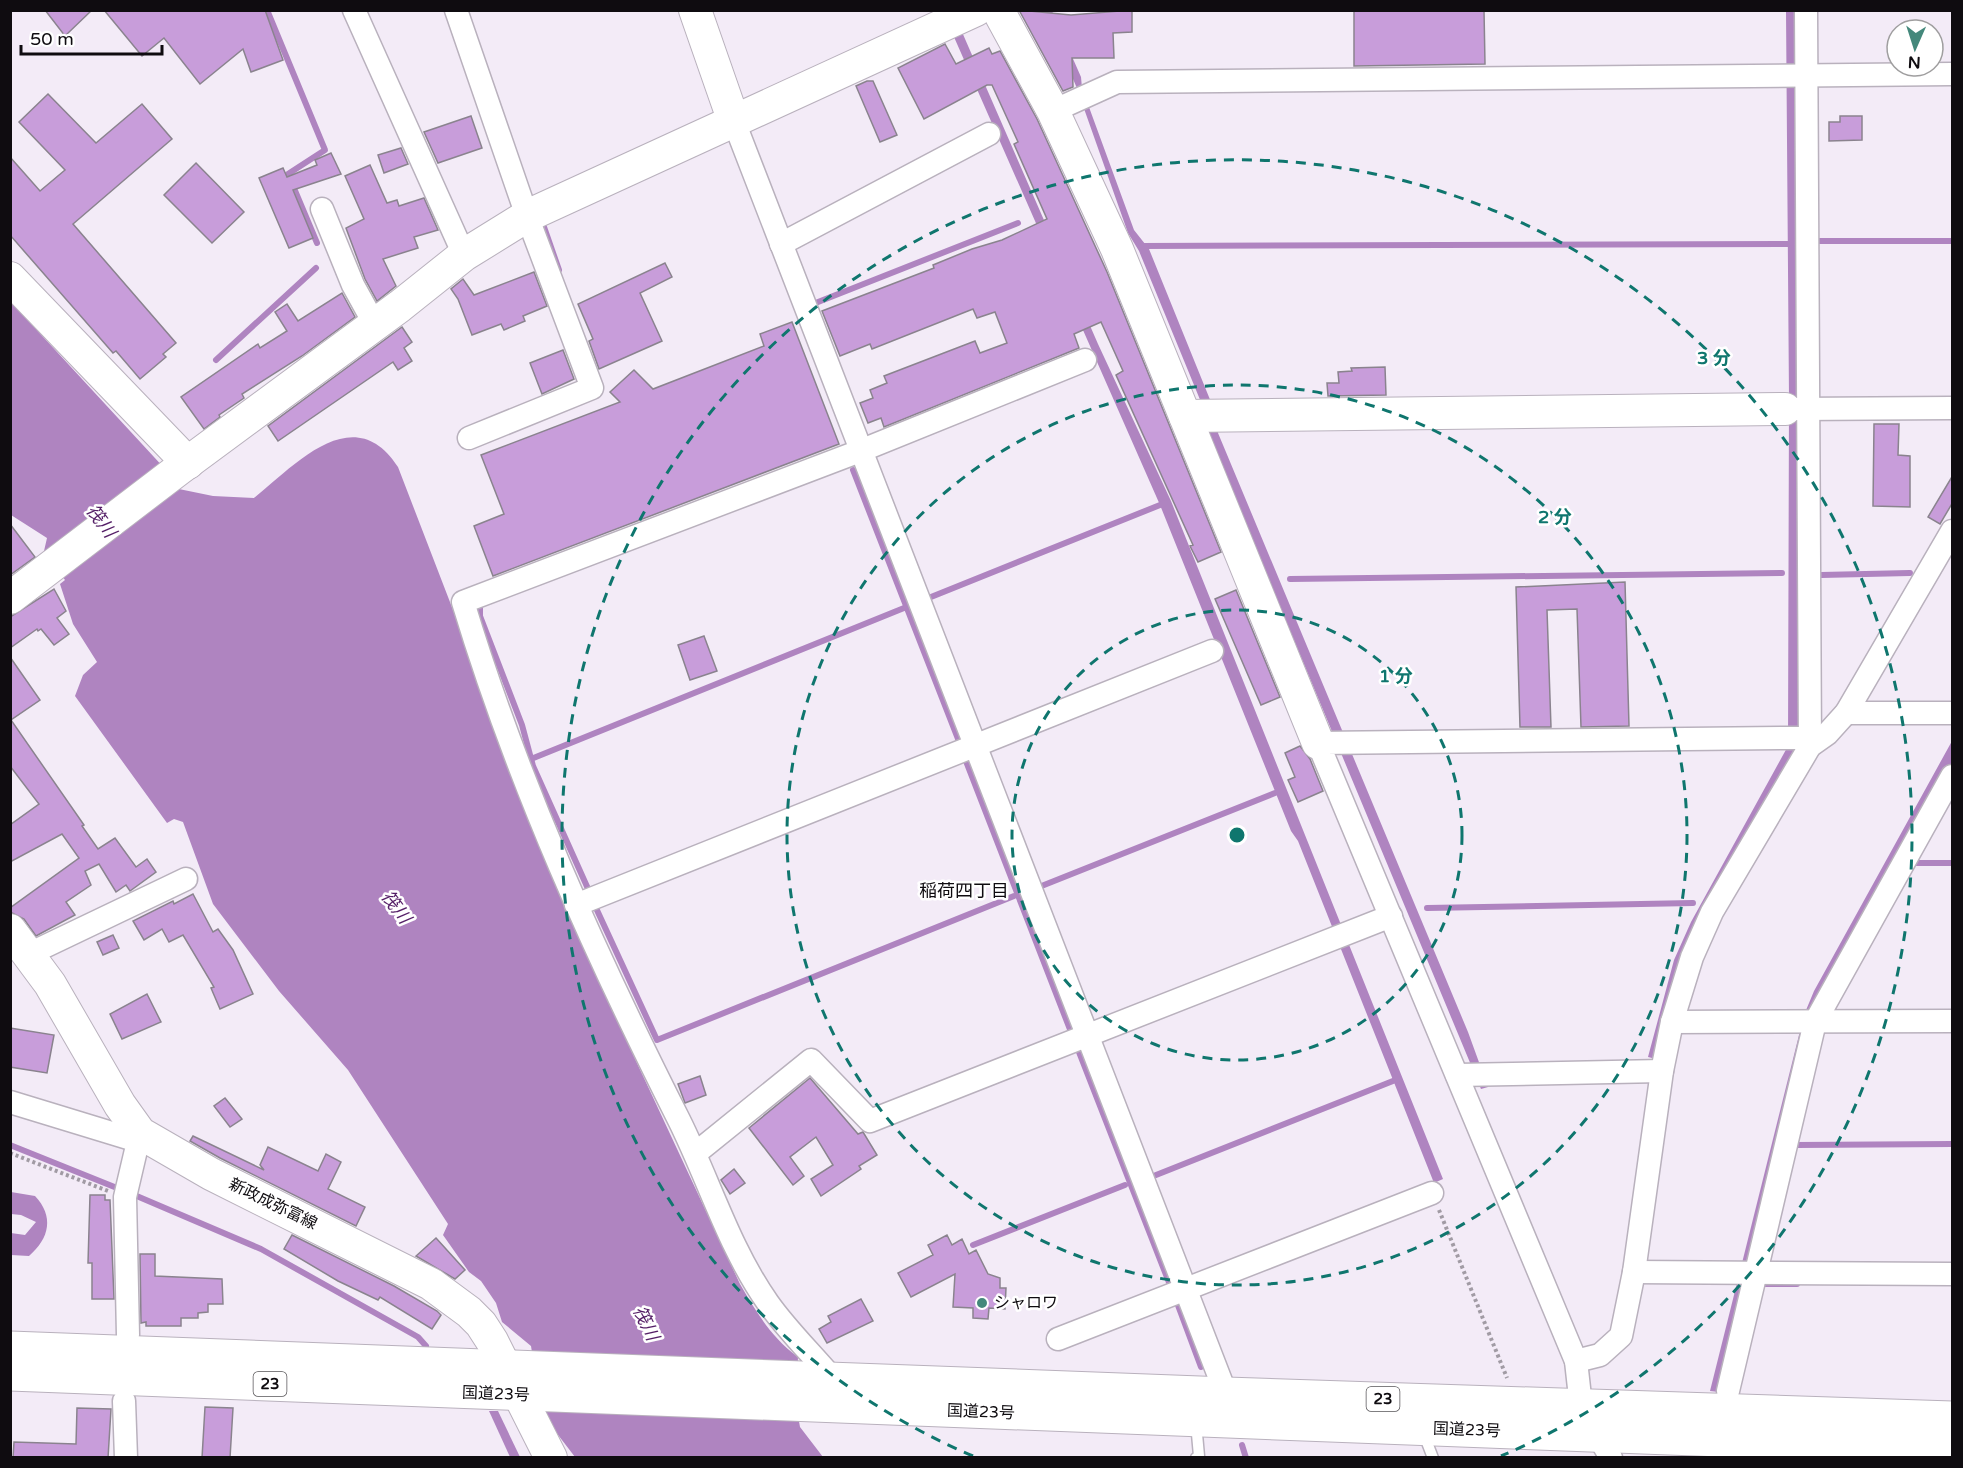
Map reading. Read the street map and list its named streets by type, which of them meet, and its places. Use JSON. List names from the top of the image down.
{
  "streets": {
    "highway": ["23", "国道23号"],
    "street": ["新政成弥富線"]
  },
  "crossings": [
    ["新政成弥富線", "国道23号"]
  ],
  "districts": ["稲荷四丁目"],
  "water": ["筏川"],
  "places": ["シャロワ"],
  "scale_bar": "50 m",
  "north": "bottom",
  "rings": ["3 分", "2 分", "1 分"]
}
